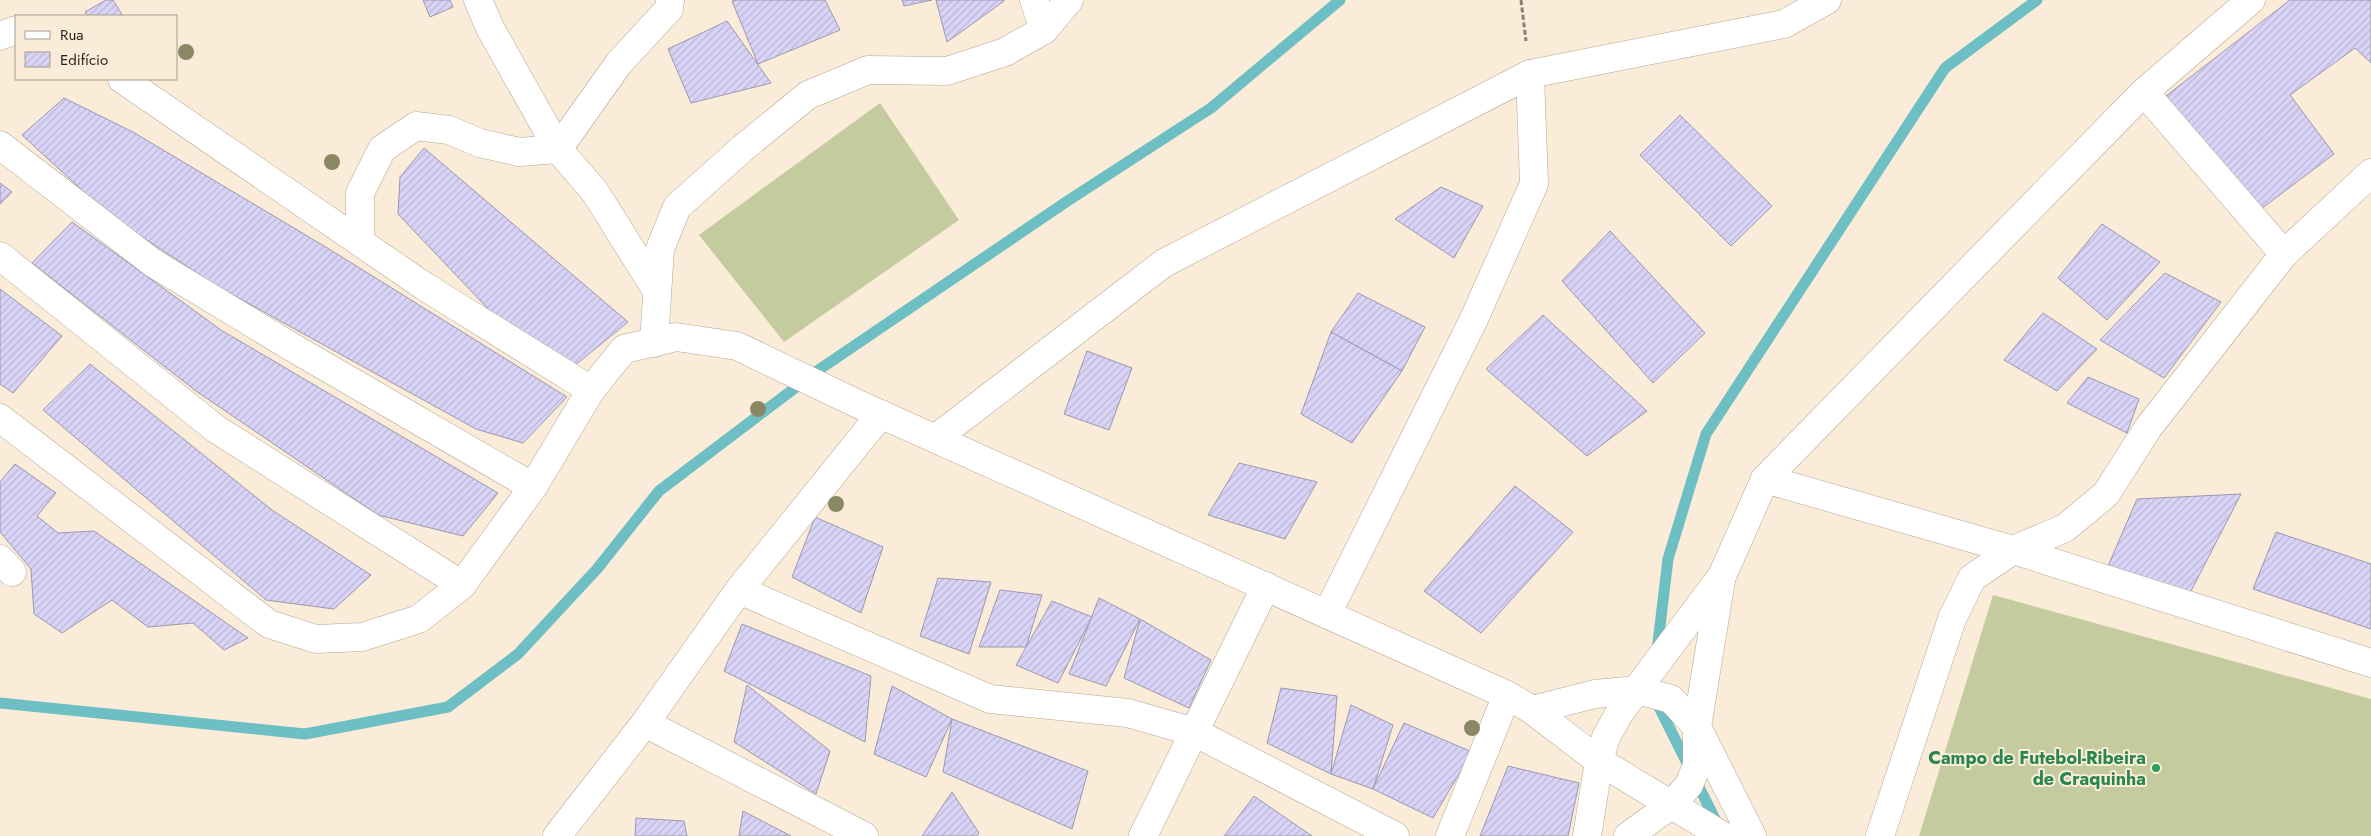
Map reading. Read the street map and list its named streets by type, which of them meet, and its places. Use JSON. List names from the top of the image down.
{
  "places": ["Campo de Futebol-Ribeira de Craquinha"],
  "legend": ["Rua", "Edifício"]
}
